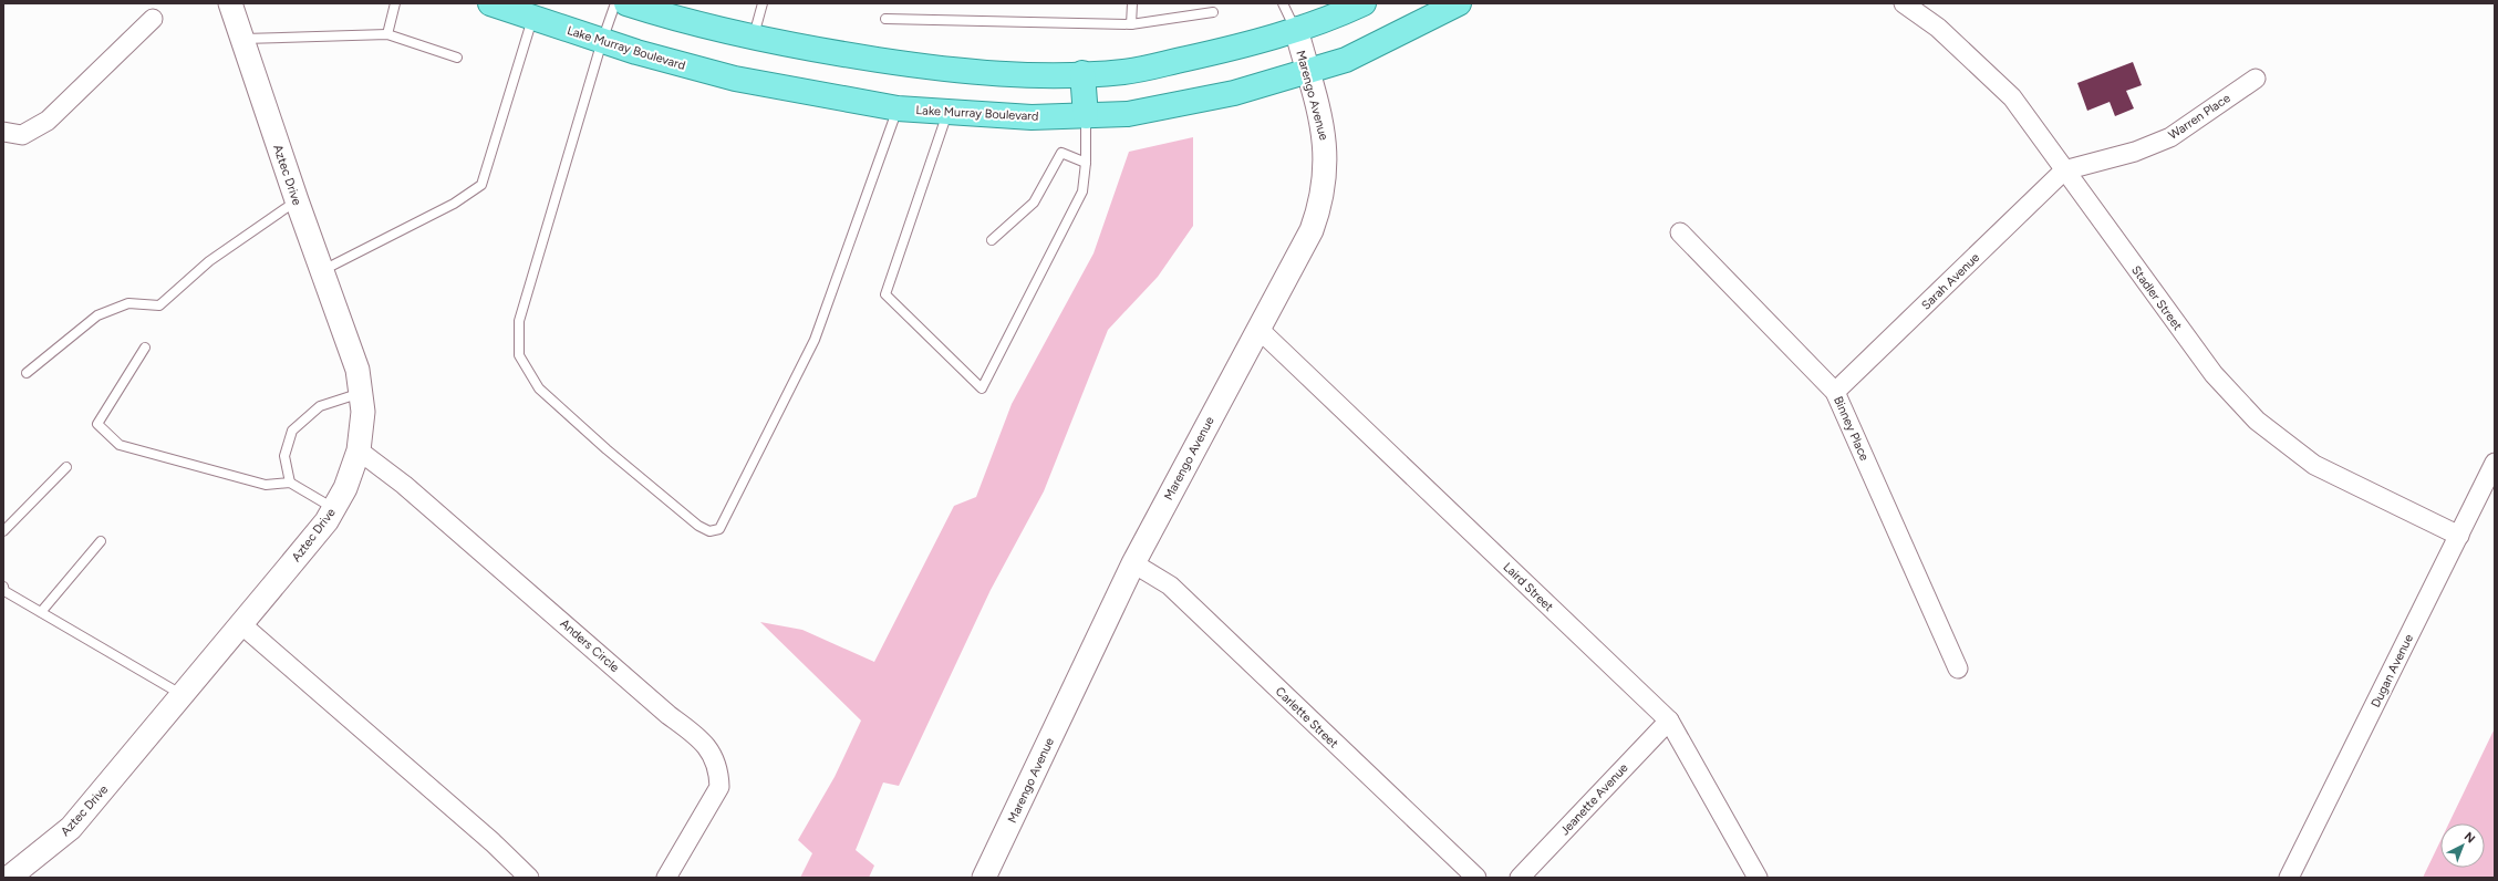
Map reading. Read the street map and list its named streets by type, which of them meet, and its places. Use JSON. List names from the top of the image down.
{
  "streets": {
    "main road": ["Lake Murray Boulevard"],
    "street": [
      "Marengo Avenue",
      "Warren Place",
      "Aztec Drive",
      "Sarah Avenue",
      "Stadler Street",
      "Binney Place",
      "Laird Street",
      "Anders Circle",
      "Dugan Avenue",
      "Carlette Street",
      "Jeanette Avenue"
    ]
  },
  "crossings": [
    ["Lake Murray Boulevard", "Marengo Avenue"],
    ["Marengo Avenue", "Laird Street"],
    ["Marengo Avenue", "Carlette Street"],
    ["Warren Place", "Sarah Avenue"],
    ["Warren Place", "Stadler Street"],
    ["Aztec Drive", "Anders Circle"],
    ["Sarah Avenue", "Stadler Street"],
    ["Sarah Avenue", "Binney Place"],
    ["Stadler Street", "Dugan Avenue"],
    ["Laird Street", "Jeanette Avenue"]
  ],
  "north": "top right"
}
